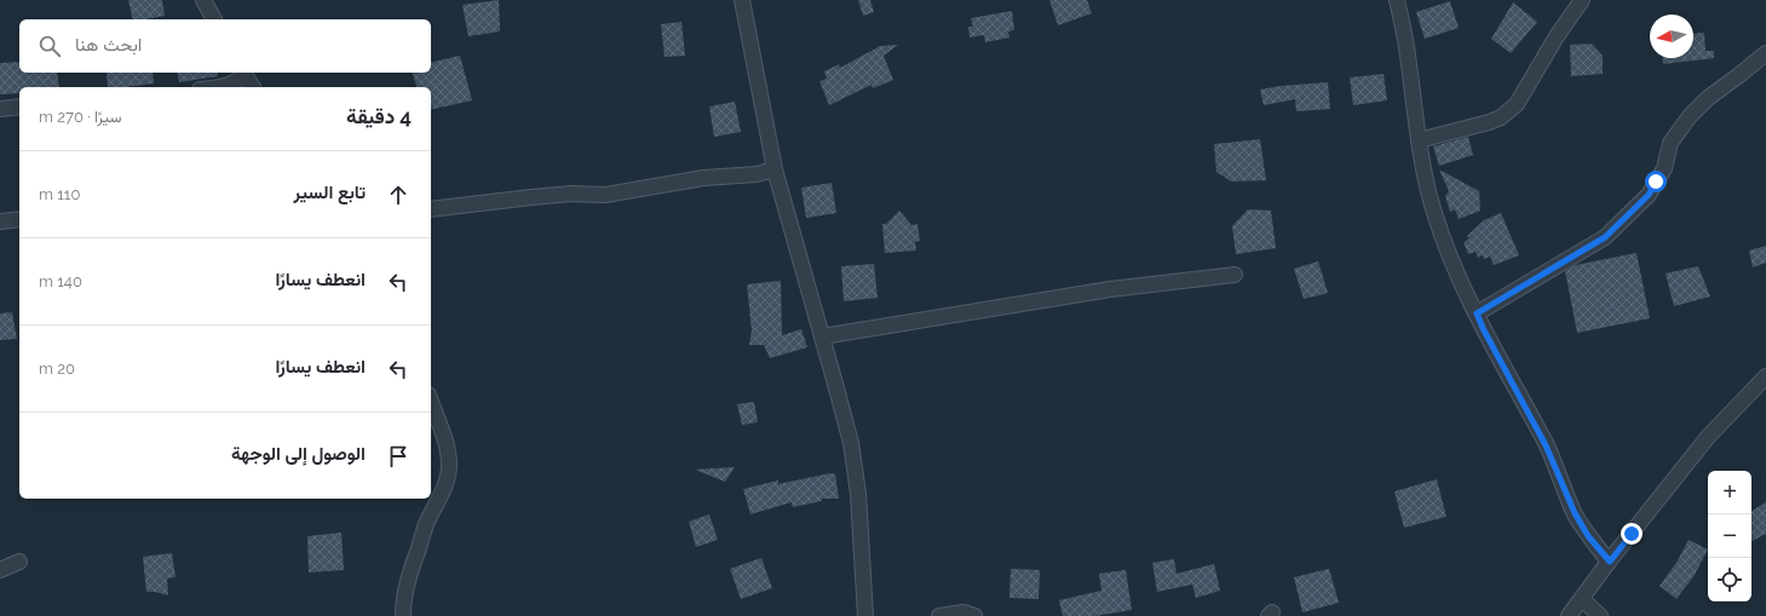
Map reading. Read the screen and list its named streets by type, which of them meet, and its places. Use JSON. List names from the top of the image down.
{
  "north": "left",
  "page": {
    "search": "ابحث هنا",
    "heading": ["4 دقيقة", "سيرًا · 270 m"],
    "list": [
      ["تابع السير", "110 m"],
      ["انعطف يسارًا", "140 m"],
      ["انعطف يسارًا", "20 m"],
      "الوصول إلى الوجهة"
    ],
    "map_buttons": ["+", "−"]
  }
}
